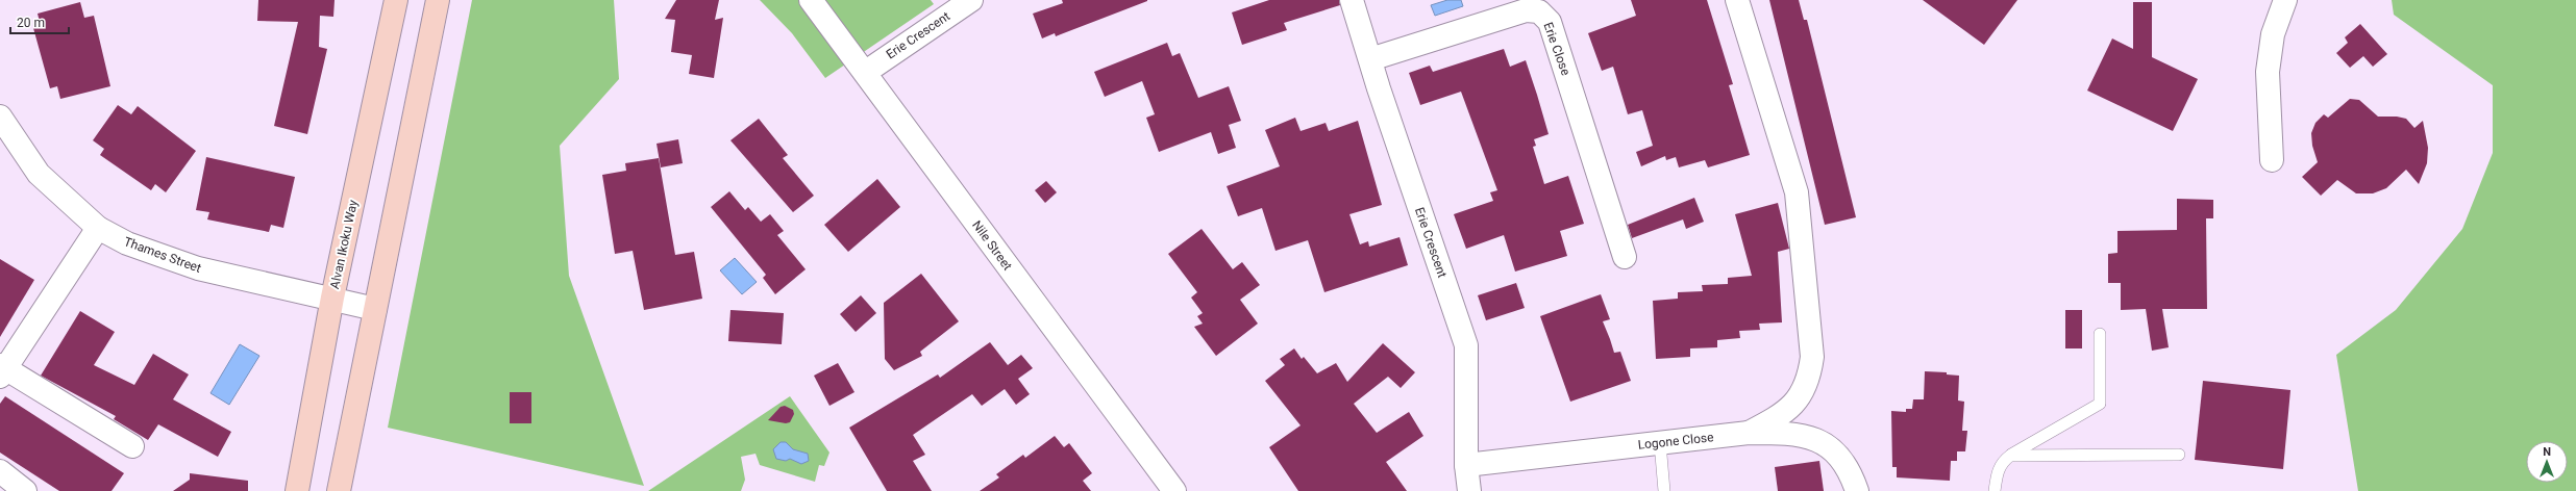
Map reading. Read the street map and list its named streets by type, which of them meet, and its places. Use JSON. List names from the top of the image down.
{
  "streets": {
    "street": [
      "Erie Crescent",
      "Erie Close",
      "Alvan Ikoku Way",
      "Nile Street",
      "Thames Street",
      "Logone Close"
    ]
  },
  "crossings": [
    ["Erie Crescent", "Erie Close"],
    ["Erie Crescent", "Nile Street"],
    ["Erie Crescent", "Logone Close"],
    ["Alvan Ikoku Way", "Thames Street"]
  ],
  "scale_bar": "20 m",
  "north": "top"
}
